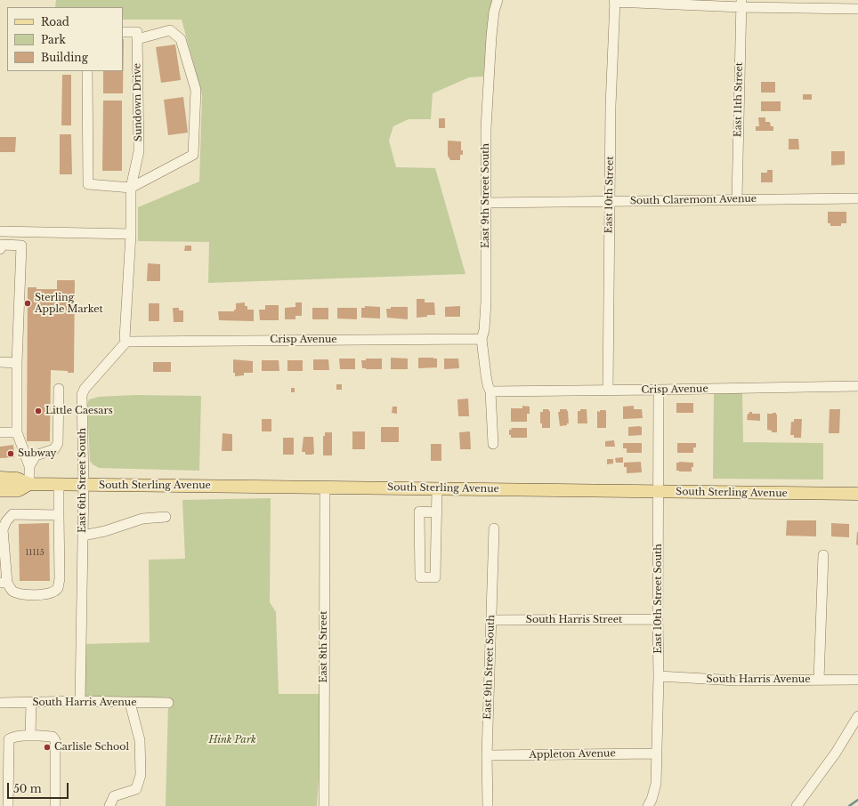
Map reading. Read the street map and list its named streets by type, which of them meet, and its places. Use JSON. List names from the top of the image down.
{
  "streets": {
    "main road": ["South Sterling Avenue"],
    "street": [
      "East 11th Street",
      "Sundown Drive",
      "East 10th Street",
      "East 9th Street South",
      "South Claremont Avenue",
      "Crisp Avenue",
      "East 6th Street South",
      "East 10th Street South",
      "South Harris Street",
      "East 8th Street",
      "South Harris Avenue",
      "Appleton Avenue"
    ]
  },
  "crossings": [
    ["East 11th Street", "South Claremont Avenue"],
    ["East 10th Street", "South Claremont Avenue"],
    ["East 10th Street", "Crisp Avenue"],
    ["East 9th Street South", "South Claremont Avenue"],
    ["East 9th Street South", "Crisp Avenue"],
    ["East 9th Street South", "South Harris Street"],
    ["East 9th Street South", "Appleton Avenue"],
    ["Crisp Avenue", "East 6th Street South"],
    ["Crisp Avenue", "East 10th Street South"],
    ["East 6th Street South", "South Sterling Avenue"],
    ["East 6th Street South", "South Harris Avenue"],
    ["South Sterling Avenue", "East 10th Street South"],
    ["South Sterling Avenue", "East 8th Street"],
    ["East 10th Street South", "South Harris Street"],
    ["East 10th Street South", "South Harris Avenue"],
    ["East 10th Street South", "Appleton Avenue"]
  ],
  "parks": ["Hink Park"],
  "places": [
    "Sterling Apple Market",
    "Little Caesars",
    "Subway",
    "Carlisle School"
  ],
  "house_numbers": ["11115"],
  "legend": ["Road", "Park", "Building"],
  "scale_bar": "50 m"
}
